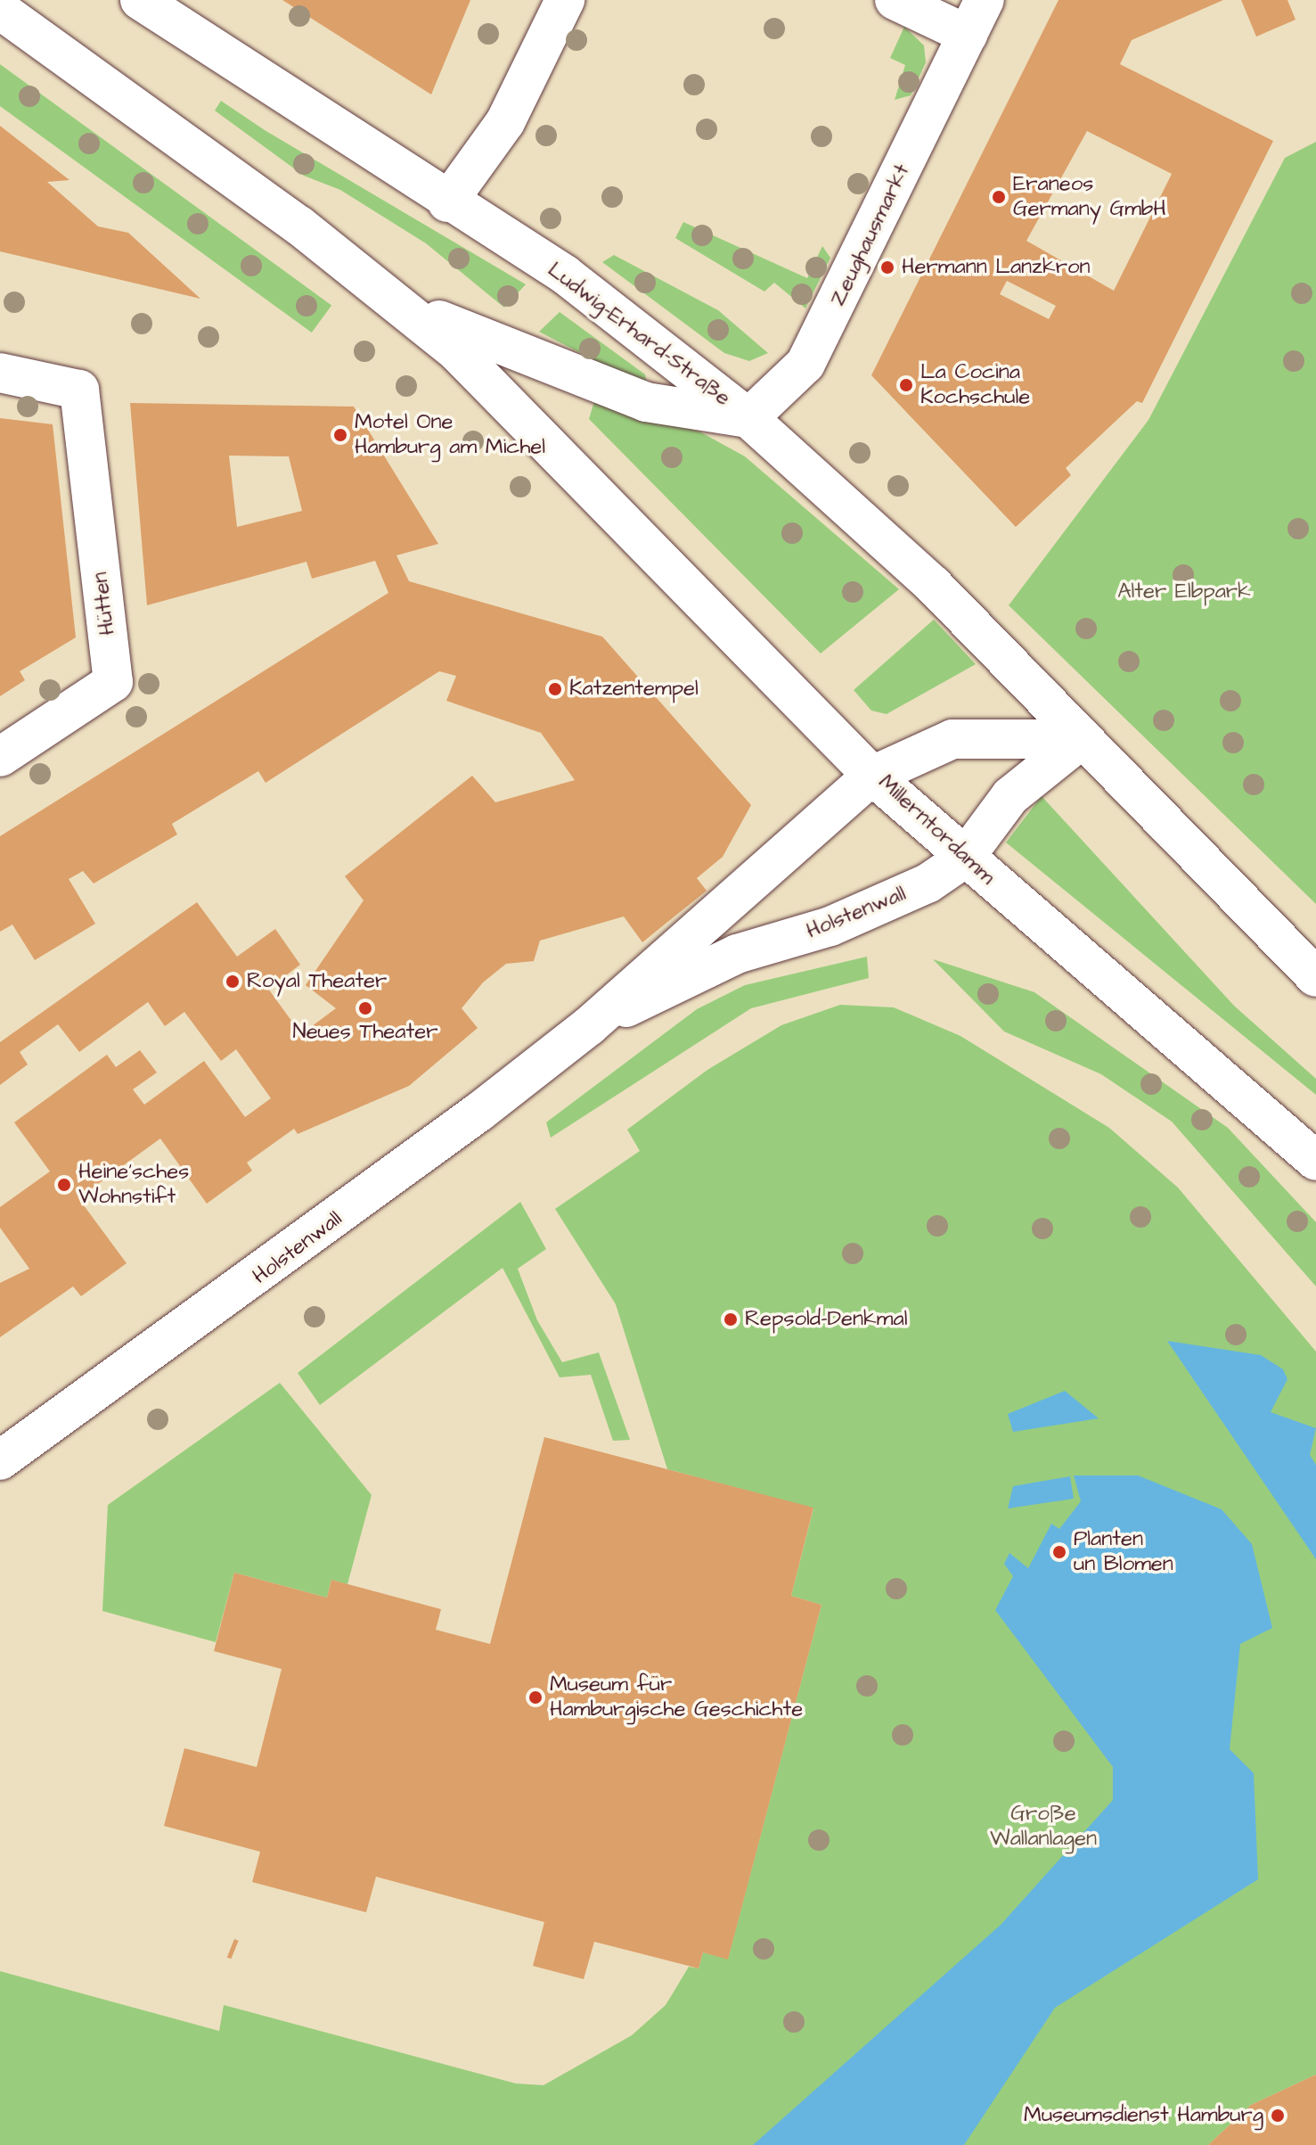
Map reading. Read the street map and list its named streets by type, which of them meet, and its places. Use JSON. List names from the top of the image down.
{
  "streets": {
    "main road": [
      "Zeughausmarkt",
      "Ludwig-Erhard-Straße",
      "Hütten",
      "Millerntordamm",
      "Holstenwall"
    ]
  },
  "crossings": [
    ["Zeughausmarkt", "Ludwig-Erhard-Straße"],
    ["Ludwig-Erhard-Straße", "Millerntordamm"],
    ["Ludwig-Erhard-Straße", "Holstenwall"],
    ["Millerntordamm", "Holstenwall"]
  ],
  "parks": ["Alter Elbpark", "Große Wallanlagen"],
  "places": [
    "Eraneos Germany GmbH",
    "Hermann Lanzkron",
    "La Cocina Kochschule",
    "Motel One Hamburg am Michel",
    "Katzentempel",
    "Royal Theater",
    "Neues Theater",
    "Heine'sches Wohnstift",
    "Repsold-Denkmal",
    "Planten un Blomen",
    "Museum für Hamburgische Geschichte",
    "Museumsdienst Hamburg"
  ]
}
